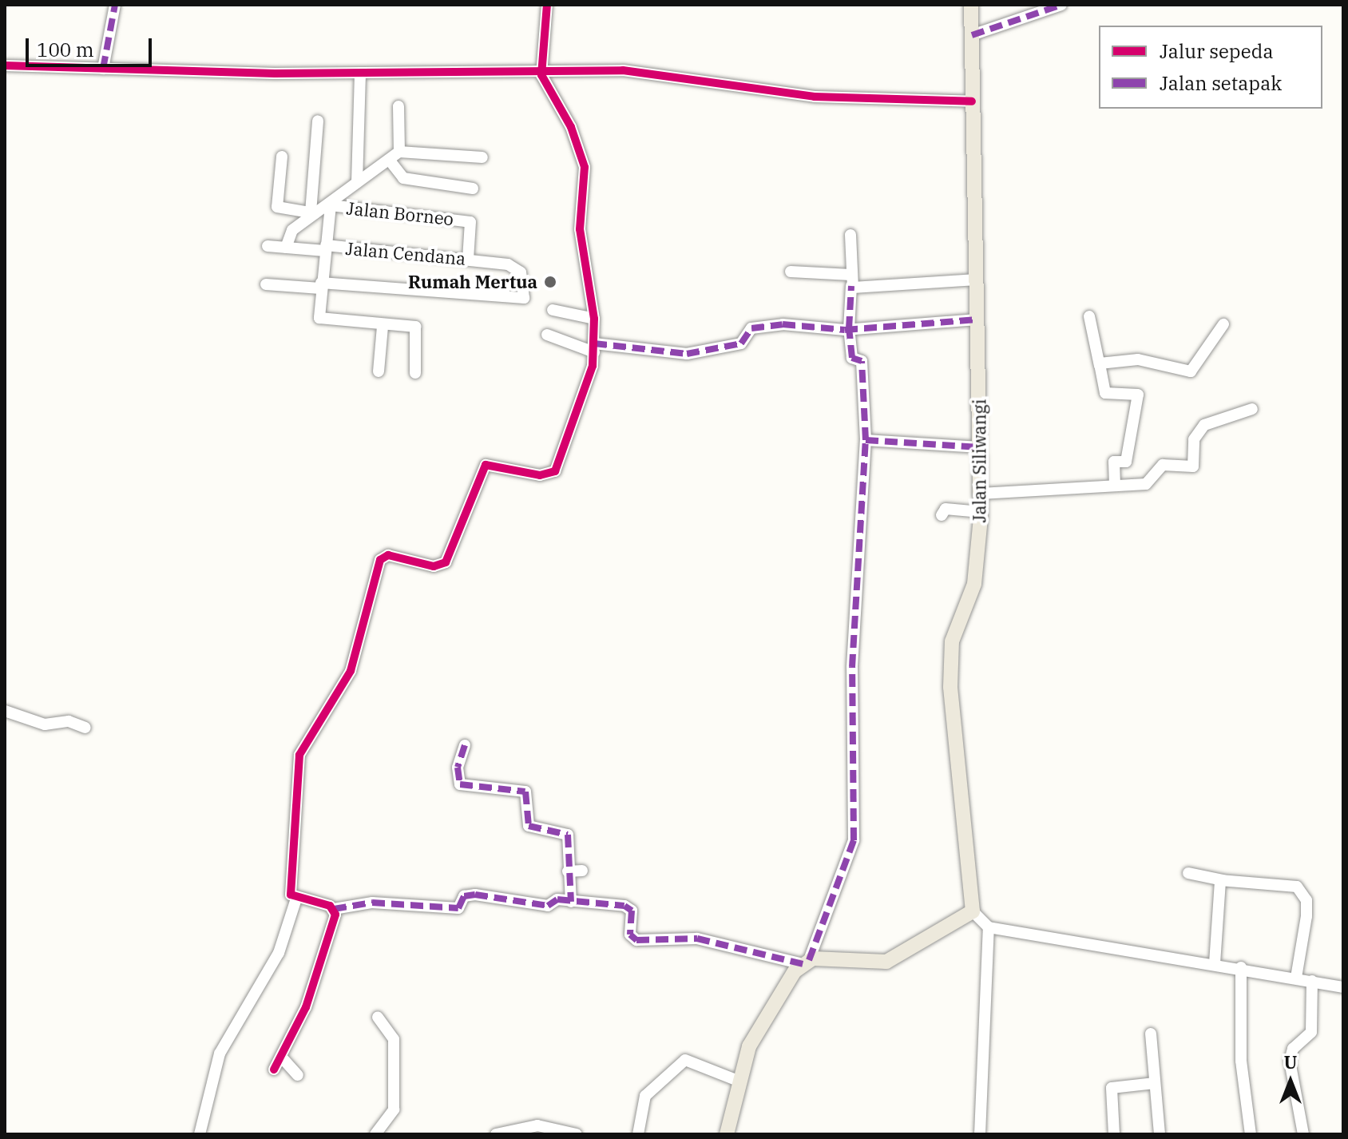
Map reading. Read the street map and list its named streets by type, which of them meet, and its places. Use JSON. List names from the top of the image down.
{
  "streets": {
    "main road": ["Jalan Siliwangi"],
    "street": ["Jalan Borneo", "Jalan Cendana"]
  },
  "crossings": [
    ["Jalan Borneo", "Jalan Cendana"]
  ],
  "places": ["Rumah Mertua"],
  "legend": ["Jalur sepeda", "Jalan setapak"],
  "scale_bar": "100 m",
  "north": "top"
}
